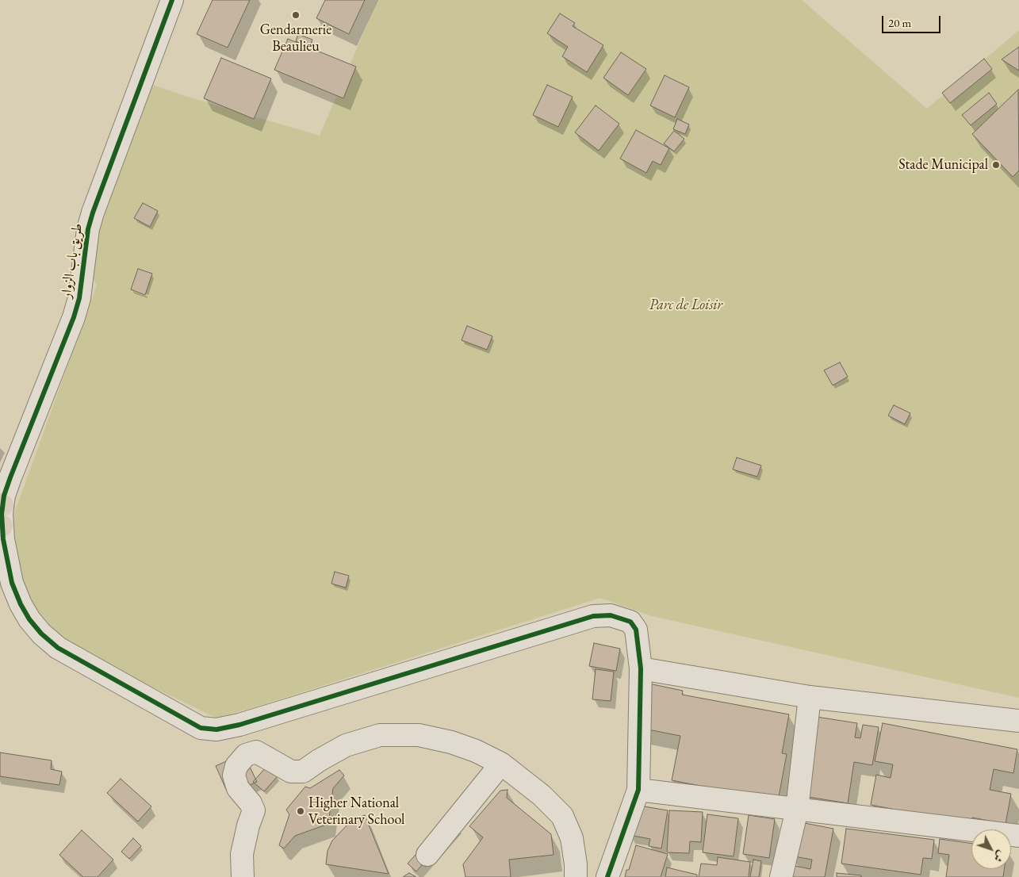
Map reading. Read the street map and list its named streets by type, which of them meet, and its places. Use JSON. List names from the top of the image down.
{
  "streets": {
    "street": ["طريق باب الزوار"]
  },
  "parks": ["Parc de Loisir"],
  "places": ["Gendarmerie Beaulieu", "Stade Municipal", "Higher National Veterinary School"],
  "scale_bar": "20 m",
  "north": "bottom right"
}
